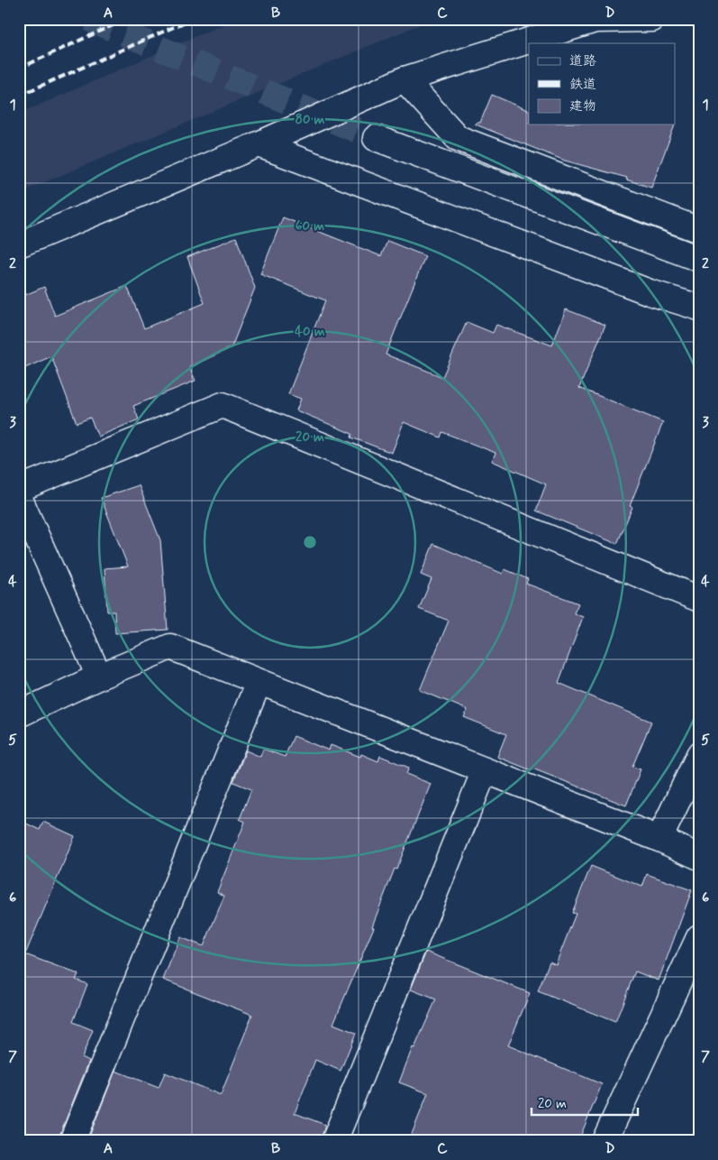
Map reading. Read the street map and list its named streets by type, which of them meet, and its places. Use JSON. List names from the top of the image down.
{
  "legend": ["道路", "鉄道", "建物"],
  "scale_bar": "20 m",
  "grid": {
    "columns": [
      "A",
      "B",
      "C",
      "D"
    ],
    "rows": [
      "1",
      "2",
      "3",
      "4",
      "5",
      "6",
      "7"
    ]
  },
  "rings": [
    "80 m",
    "60 m",
    "40 m",
    "20 m"
  ]
}
